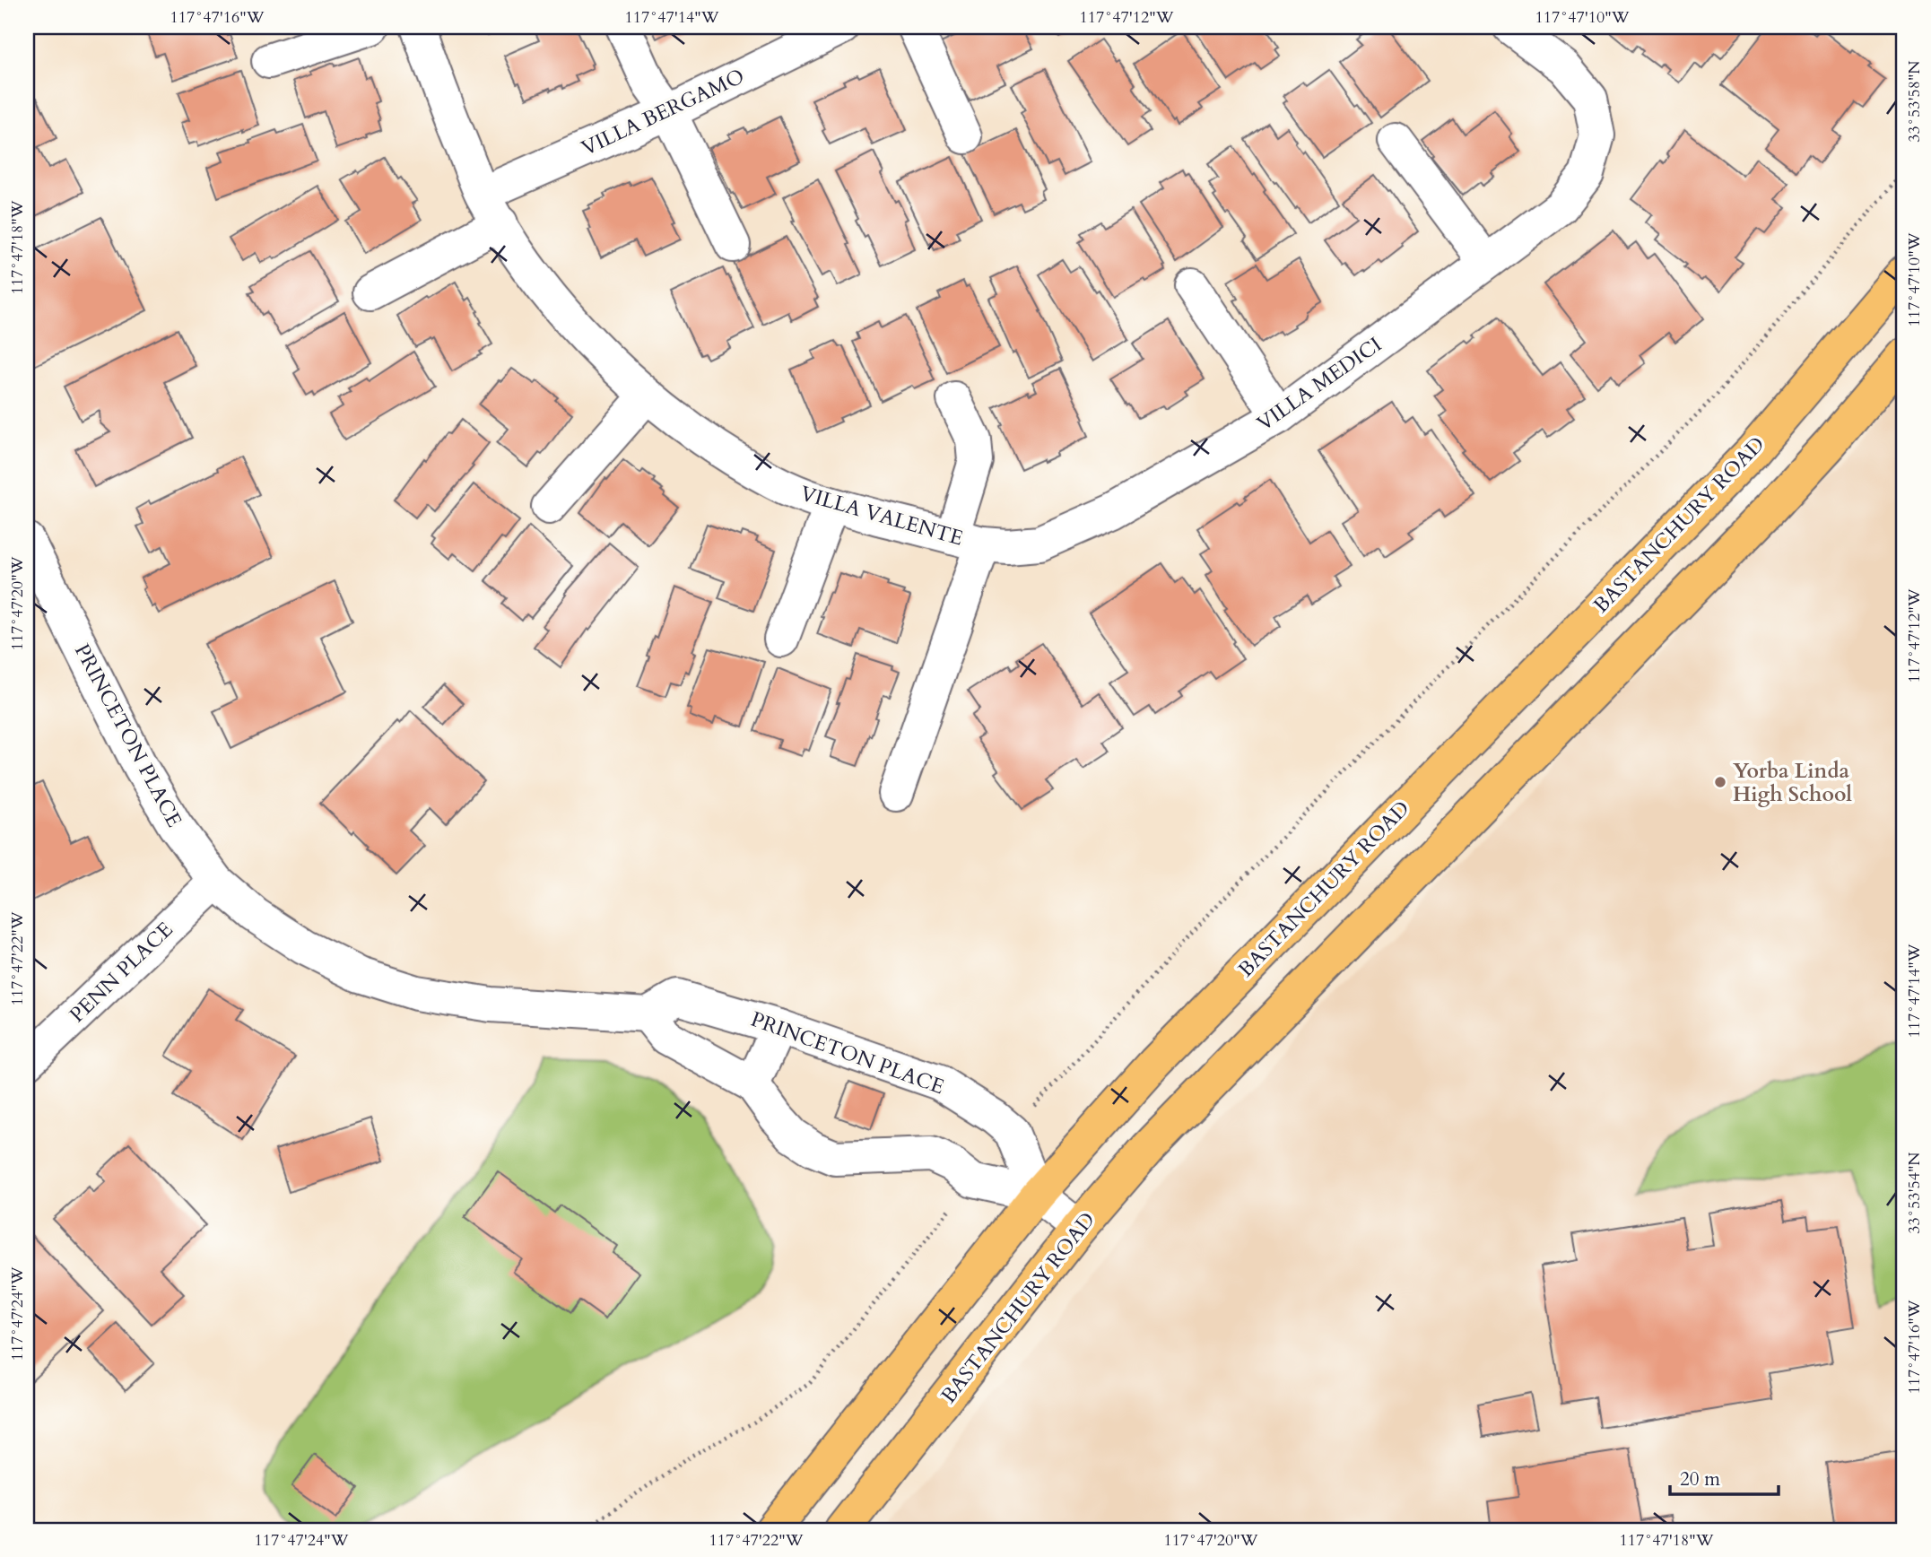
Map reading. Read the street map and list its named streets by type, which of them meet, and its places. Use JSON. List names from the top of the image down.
{
  "streets": {
    "main road": ["BASTANCHURY ROAD"],
    "street": [
      "VILLA BERGAMO",
      "VILLA MEDICI",
      "VILLA VALENTE",
      "PRINCETON PLACE",
      "PENN PLACE"
    ]
  },
  "crossings": [
    ["VILLA BERGAMO", "VILLA VALENTE"],
    ["VILLA MEDICI", "VILLA VALENTE"],
    ["PRINCETON PLACE", "PENN PLACE"]
  ],
  "places": ["Yorba Linda High School"],
  "scale_bar": "20 m",
  "coordinates": [
    "117°47'16\"W",
    "117°47'14\"W",
    "117°47'12\"W",
    "117°47'10\"W",
    "33°53'58\"N",
    "117°47'18\"W",
    "117°47'20\"W",
    "117°47'22\"W",
    "33°53'54\"N",
    "117°47'24\"W"
  ]
}
